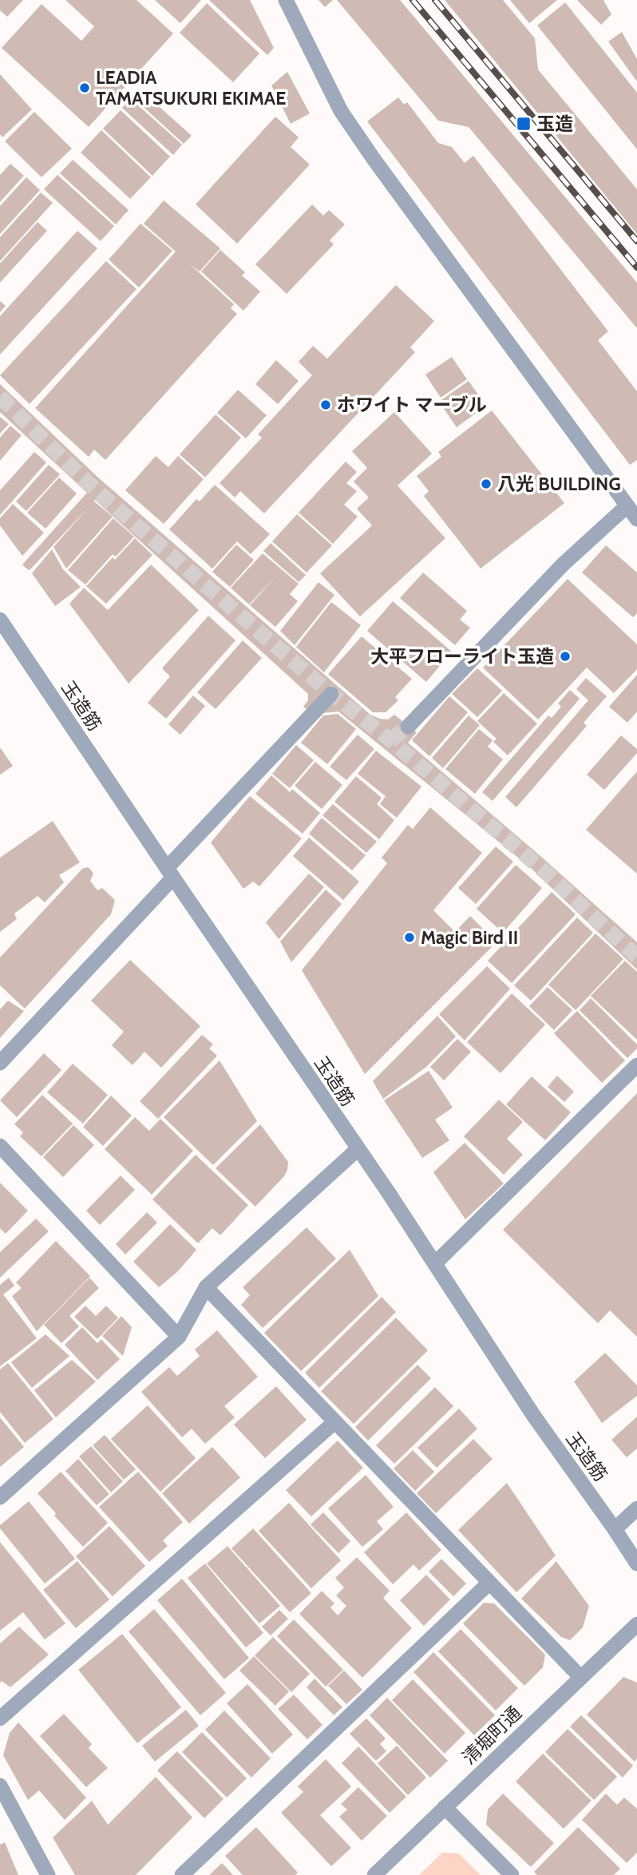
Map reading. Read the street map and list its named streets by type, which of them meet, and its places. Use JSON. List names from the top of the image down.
{
  "streets": {
    "street": ["玉造筋", "清堀町通"]
  },
  "places": {
    "other": [
      "LEADIA TAMATSUKURI EKIMAE",
      "ホワイト マーブル",
      "八光 BUILDING",
      "大平フローライト玉造",
      "Magic Bird II"
    ],
    "transit": ["玉造"]
  }
}
